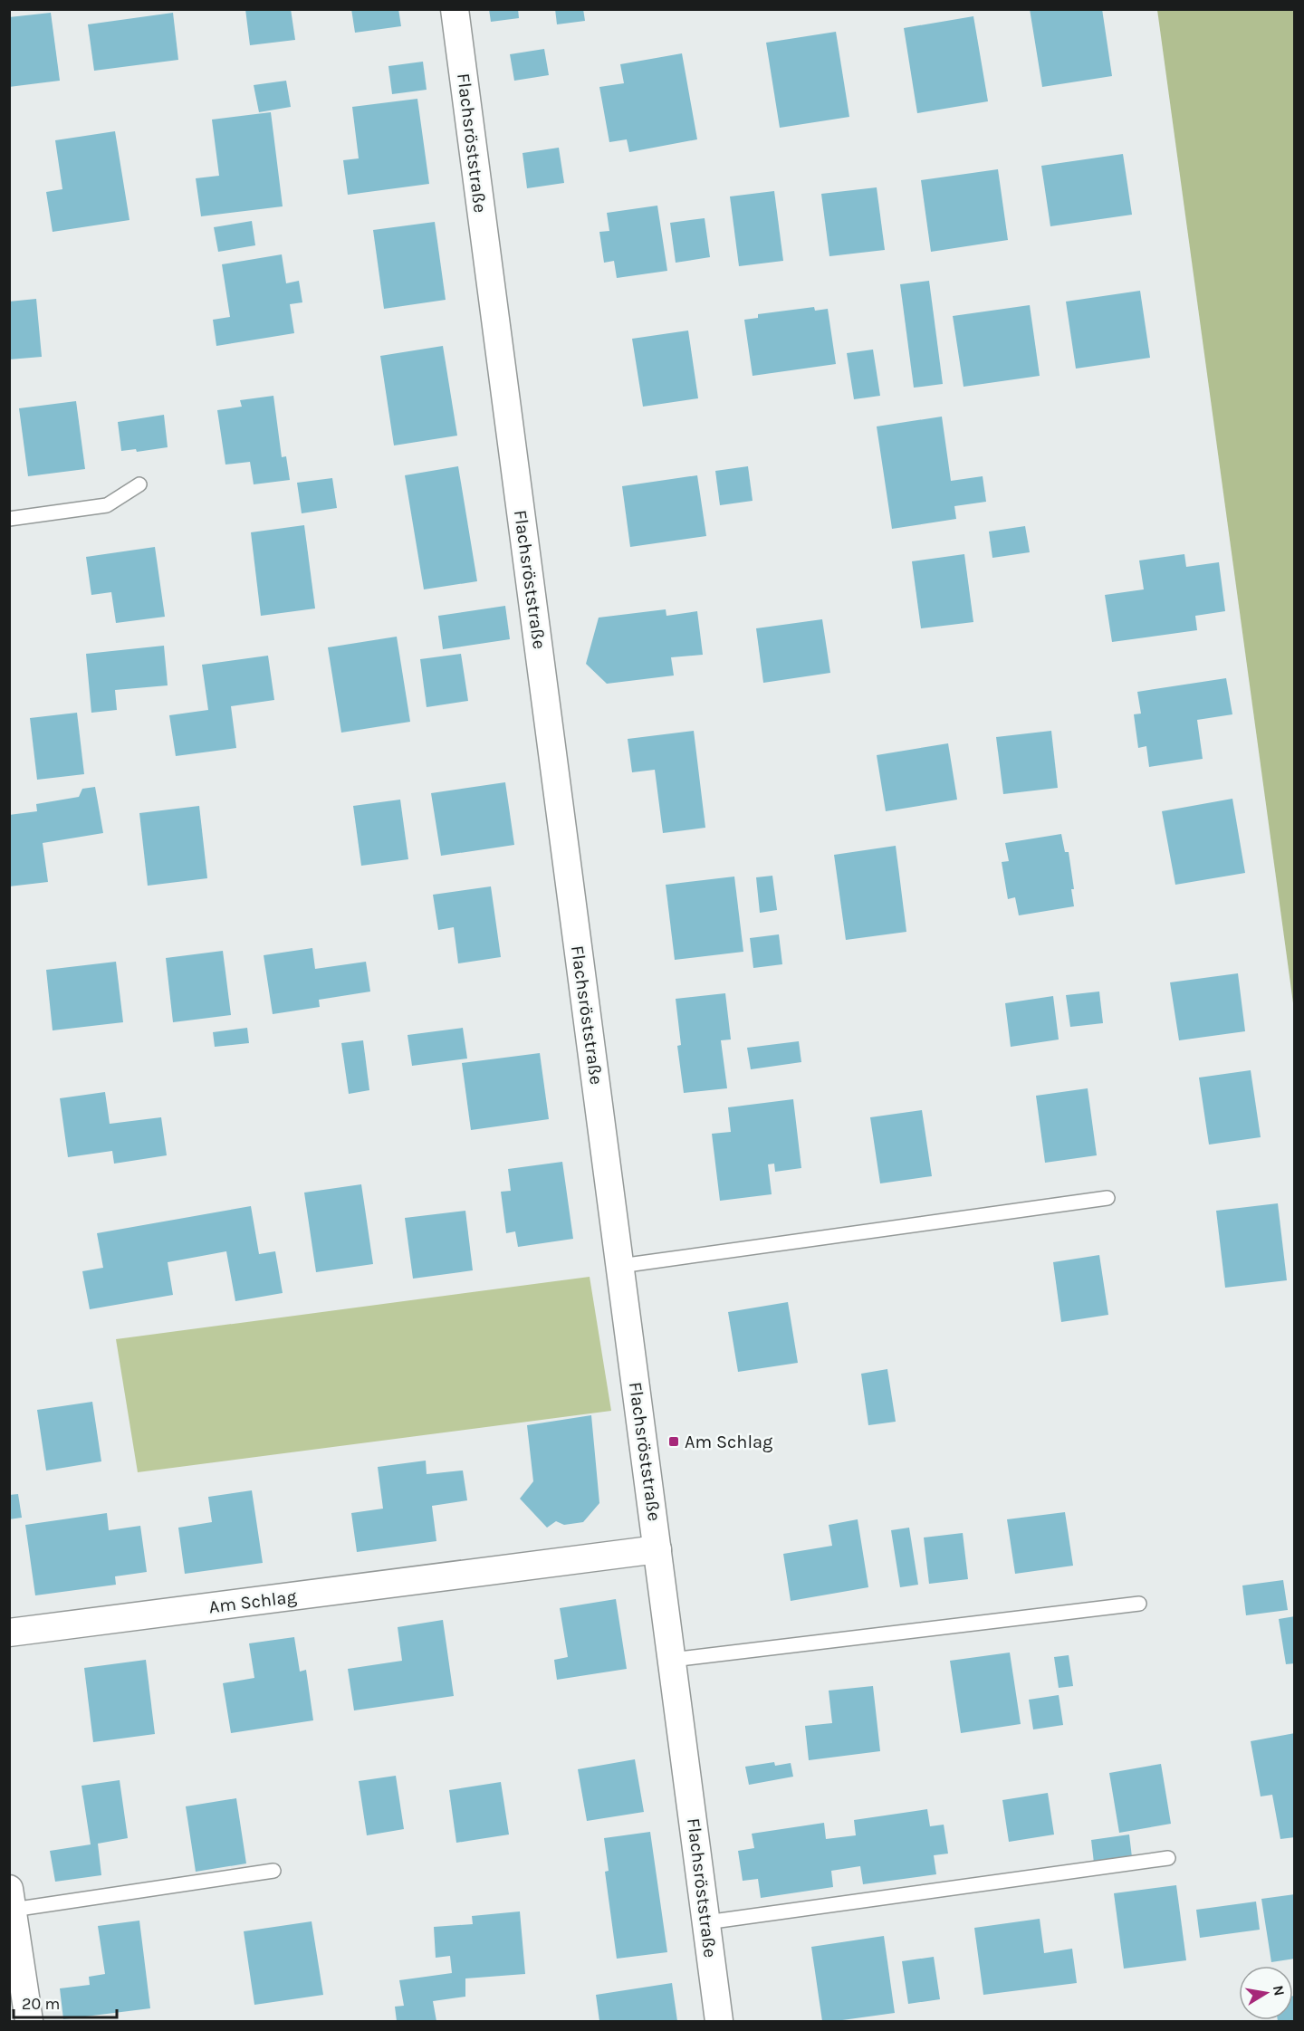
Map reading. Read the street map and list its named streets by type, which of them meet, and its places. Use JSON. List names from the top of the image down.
{
  "streets": {
    "street": ["Flachsröststraße", "Am Schlag"]
  },
  "crossings": [
    ["Flachsröststraße", "Am Schlag"]
  ],
  "places": {
    "transit": ["Am Schlag"]
  },
  "scale_bar": "20 m",
  "north": "right"
}
